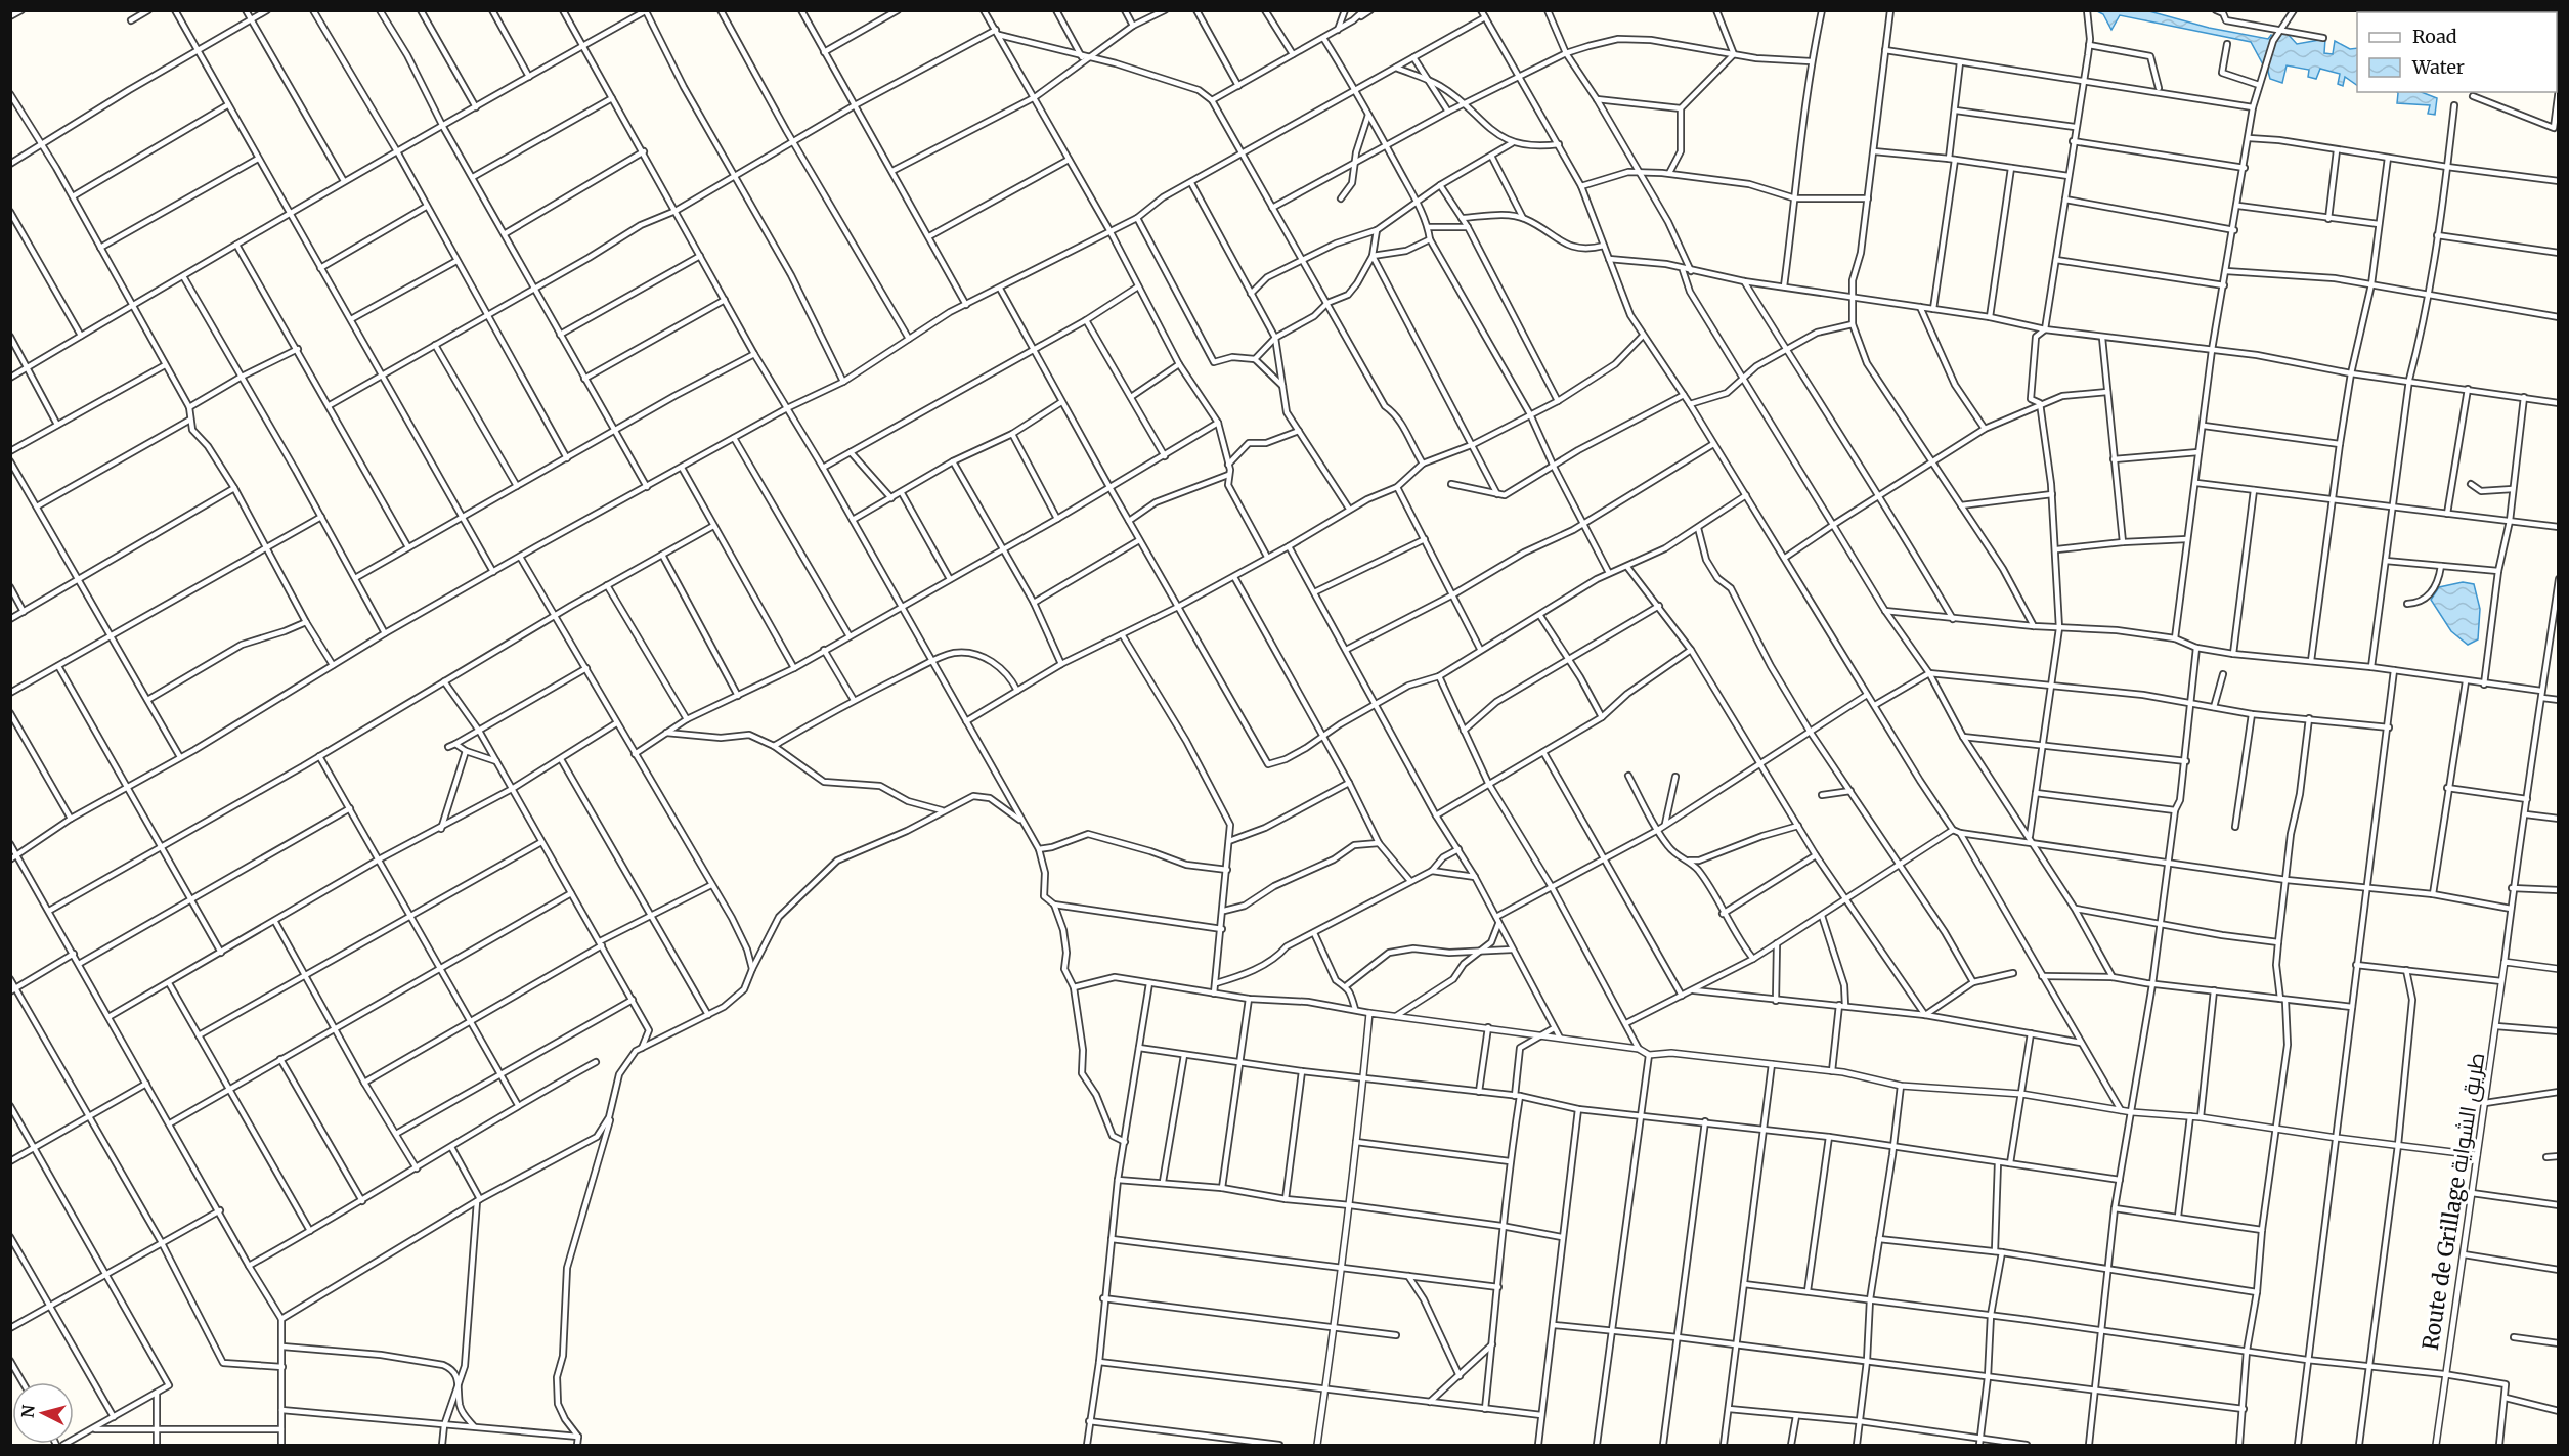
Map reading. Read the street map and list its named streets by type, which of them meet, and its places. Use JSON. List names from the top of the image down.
{
  "streets": {
    "street": ["Route de Grillage طريق الشواية"]
  },
  "legend": ["Road", "Water"],
  "north": "left"
}
